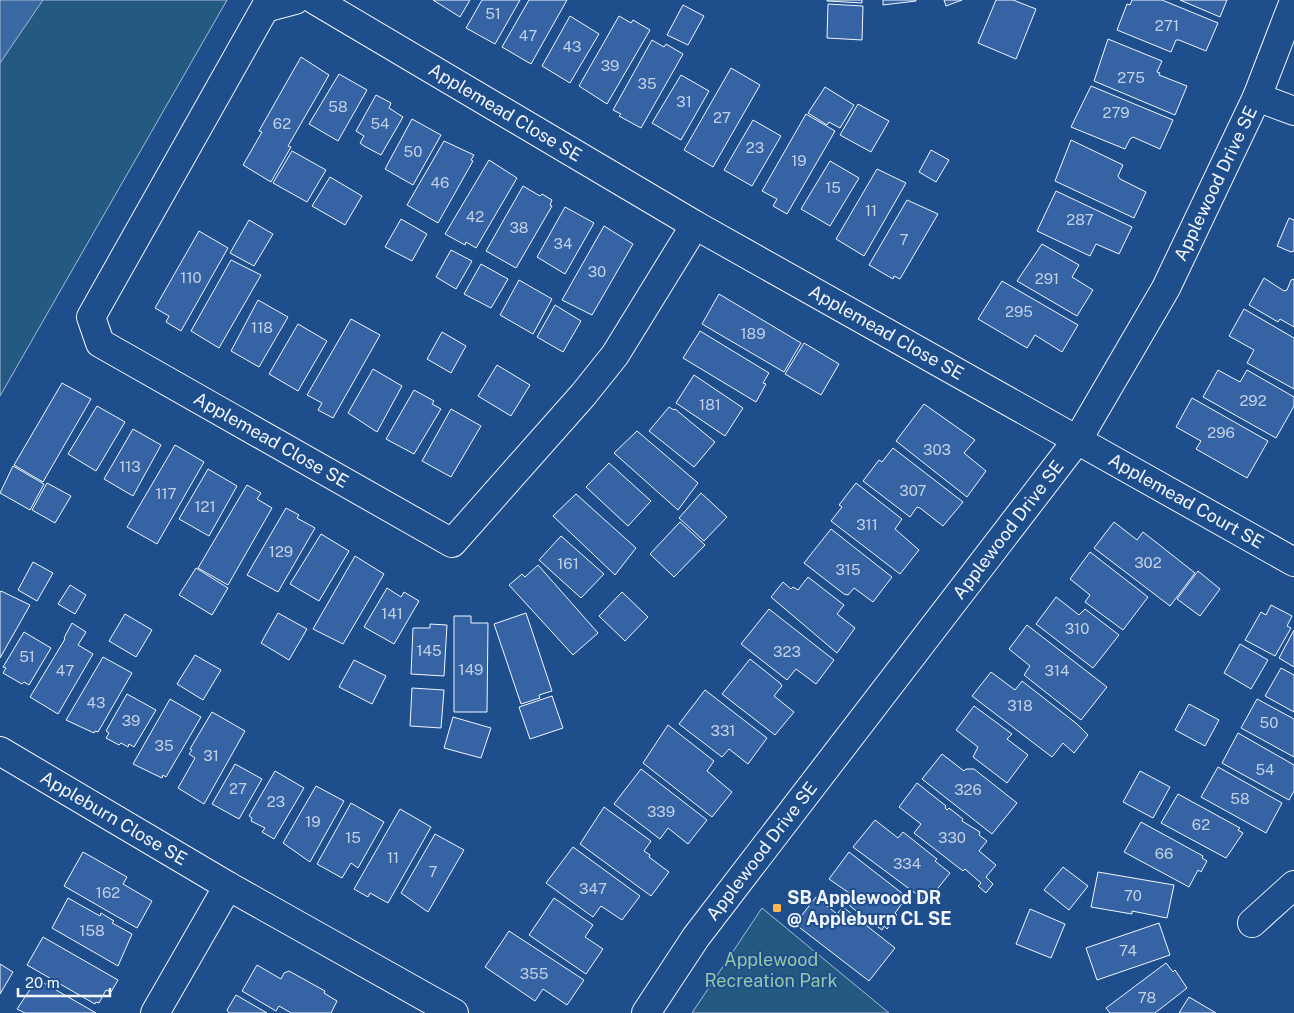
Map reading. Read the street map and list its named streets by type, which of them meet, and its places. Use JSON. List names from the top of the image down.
{
  "streets": {
    "street": [
      "Applemead Close SE",
      "Applewood Drive SE",
      "Applemead Court SE",
      "Appleburn Close SE"
    ]
  },
  "crossings": [
    ["Applemead Close SE", "Applewood Drive SE"],
    ["Applemead Close SE", "Applemead Court SE"],
    ["Applewood Drive SE", "Applemead Court SE"]
  ],
  "parks": ["Applewood Recreation Park"],
  "places": {
    "transit": ["SB Applewood DR @ Appleburn CL SE"]
  },
  "house_numbers": [
    "51",
    "271",
    "47",
    "43",
    "39",
    "275",
    "35",
    "31",
    "58",
    "279",
    "27",
    "62",
    "54",
    "23",
    "50",
    "19",
    "46",
    "15",
    "11",
    "42",
    "287",
    "38",
    "7",
    "34",
    "30",
    "110",
    "291",
    "295",
    "118",
    "189",
    "292",
    "181",
    "296",
    "303",
    "113",
    "307",
    "117",
    "121",
    "311",
    "129",
    "302",
    "161",
    "315",
    "141",
    "310",
    "145",
    "323",
    "51",
    "149",
    "47",
    "314",
    "43",
    "318",
    "39",
    "50",
    "331",
    "35",
    "31",
    "54",
    "27",
    "326",
    "58",
    "23",
    "339",
    "19",
    "62",
    "15",
    "330",
    "66",
    "11",
    "334",
    "7",
    "347",
    "162",
    "70",
    "158",
    "74",
    "355",
    "78"
  ],
  "scale_bar": "20 m"
}
